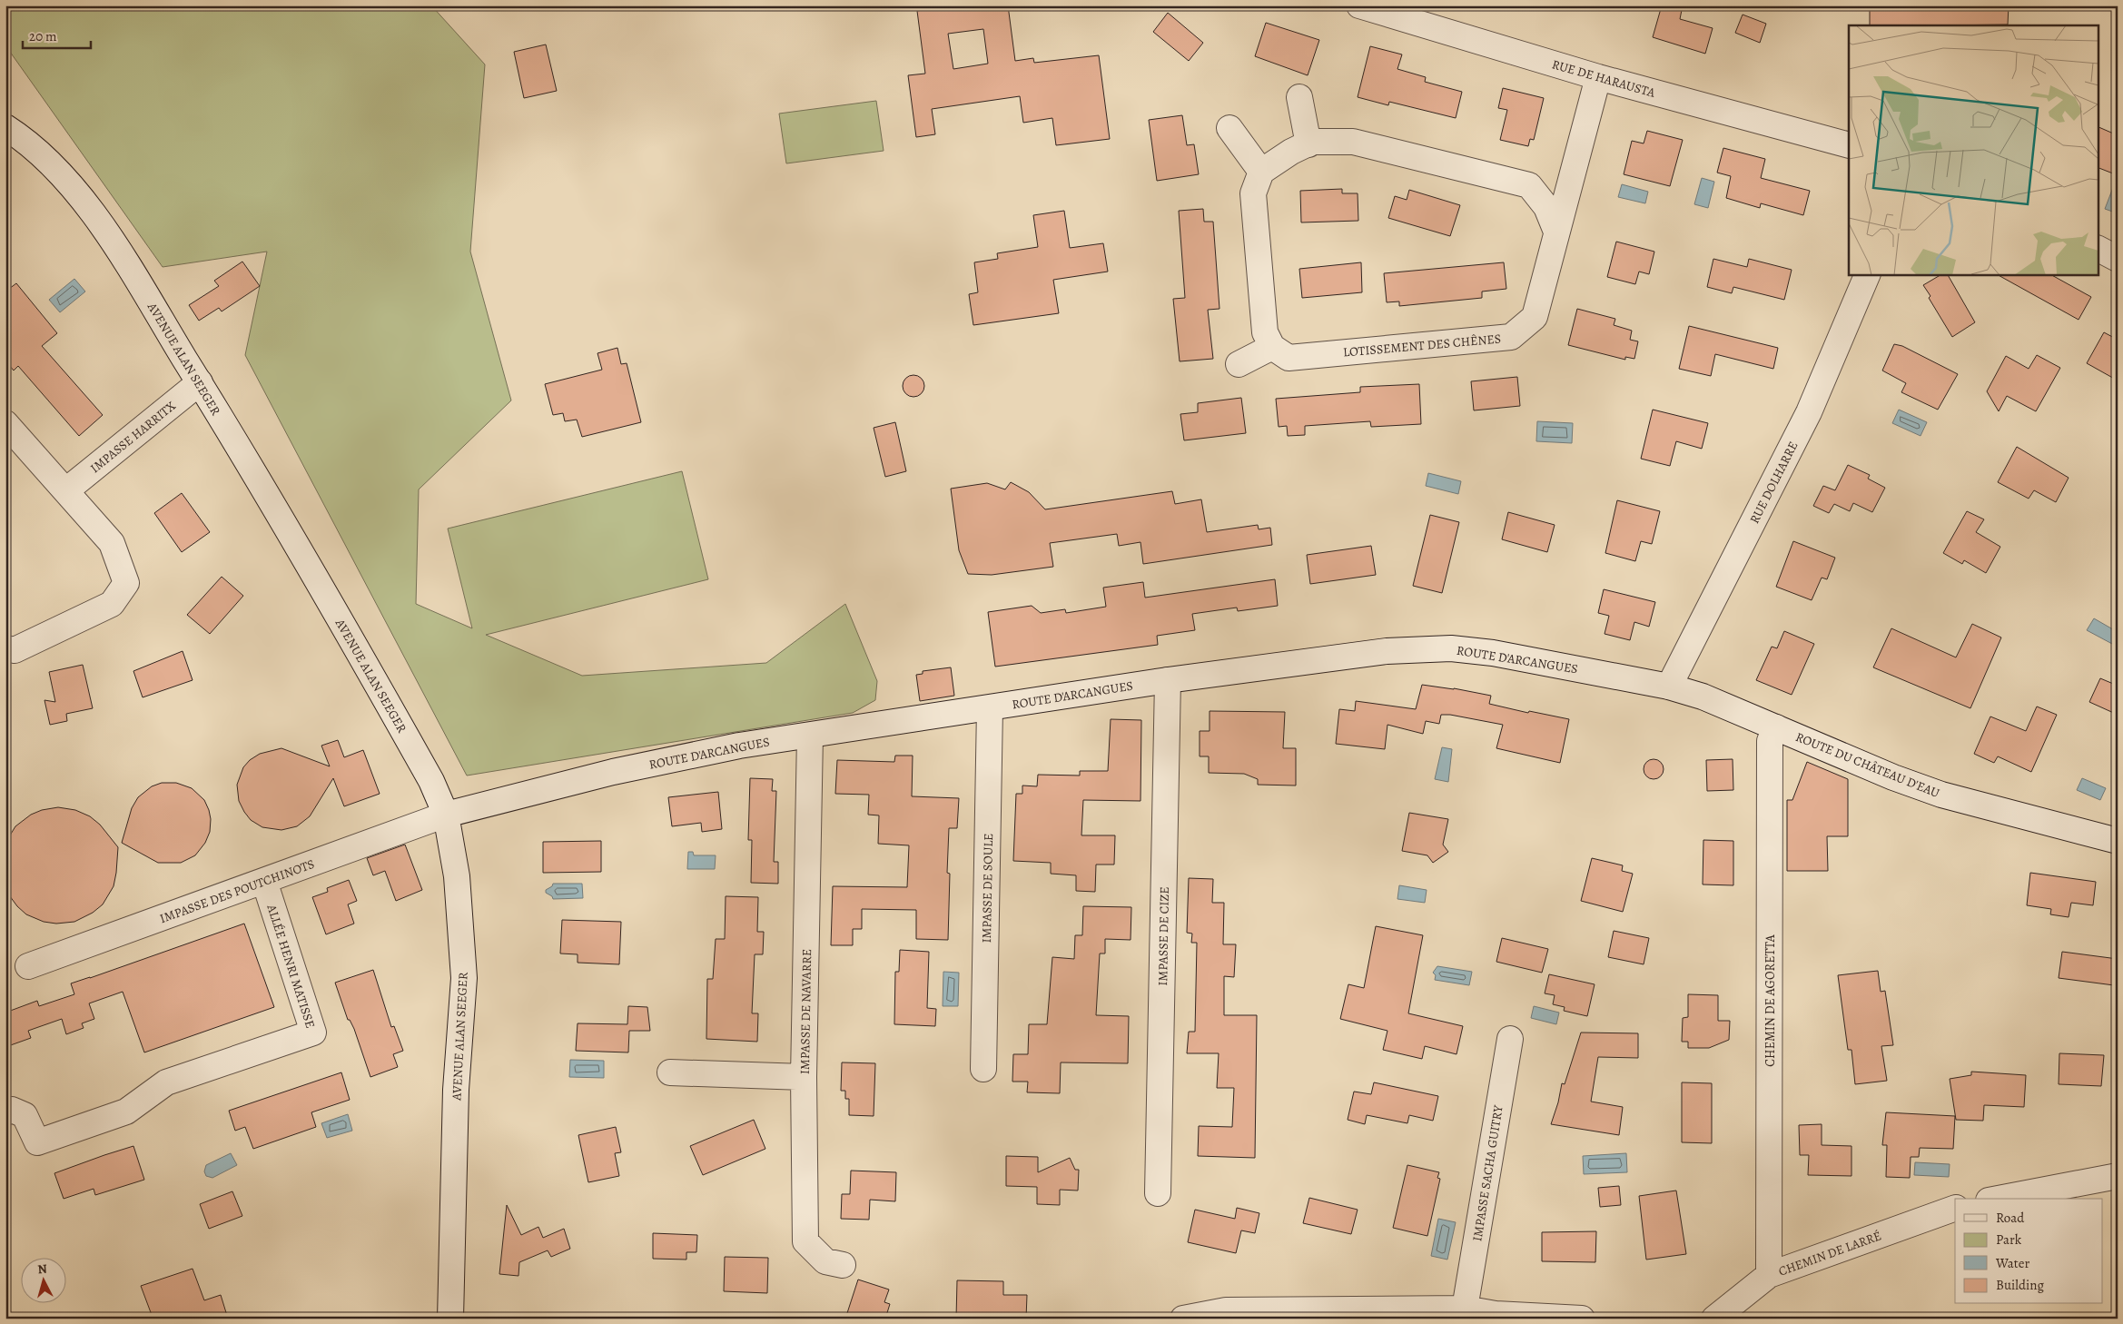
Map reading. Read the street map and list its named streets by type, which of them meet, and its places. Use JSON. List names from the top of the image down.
{
  "streets": {
    "street": [
      "RUE DE HARAUSTA",
      "LOTISSEMENT DES CHÊNES",
      "AVENUE ALAN SEEGER",
      "IMPASSE HARRITX",
      "RUE DOLHARRE",
      "ROUTE D'ARCANGUES",
      "ROUTE DU CHÂTEAU D'EAU",
      "IMPASSE DE SOULE",
      "IMPASSE DES POUTCHINOTS",
      "IMPASSE DE CIZE",
      "ALLÉE HENRI MATISSE",
      "CHEMIN DE AGORETTA",
      "IMPASSE DE NAVARRE",
      "IMPASSE SACHA GUITRY",
      "CHEMIN DE LARRÉ"
    ]
  },
  "crossings": [
    ["RUE DE HARAUSTA", "LOTISSEMENT DES CHÊNES"],
    ["AVENUE ALAN SEEGER", "IMPASSE HARRITX"],
    ["AVENUE ALAN SEEGER", "ROUTE D'ARCANGUES"],
    ["AVENUE ALAN SEEGER", "IMPASSE DES POUTCHINOTS"],
    ["RUE DOLHARRE", "ROUTE D'ARCANGUES"],
    ["ROUTE D'ARCANGUES", "ROUTE DU CHÂTEAU D'EAU"],
    ["ROUTE D'ARCANGUES", "IMPASSE DE SOULE"],
    ["ROUTE D'ARCANGUES", "IMPASSE DES POUTCHINOTS"],
    ["ROUTE D'ARCANGUES", "IMPASSE DE CIZE"],
    ["ROUTE D'ARCANGUES", "IMPASSE DE NAVARRE"],
    ["ROUTE DU CHÂTEAU D'EAU", "CHEMIN DE AGORETTA"],
    ["IMPASSE DES POUTCHINOTS", "ALLÉE HENRI MATISSE"],
    ["CHEMIN DE AGORETTA", "CHEMIN DE LARRÉ"]
  ],
  "legend": [
    "Road",
    "Park",
    "Water",
    "Building"
  ],
  "scale_bar": "20 m",
  "north": "top"
}
